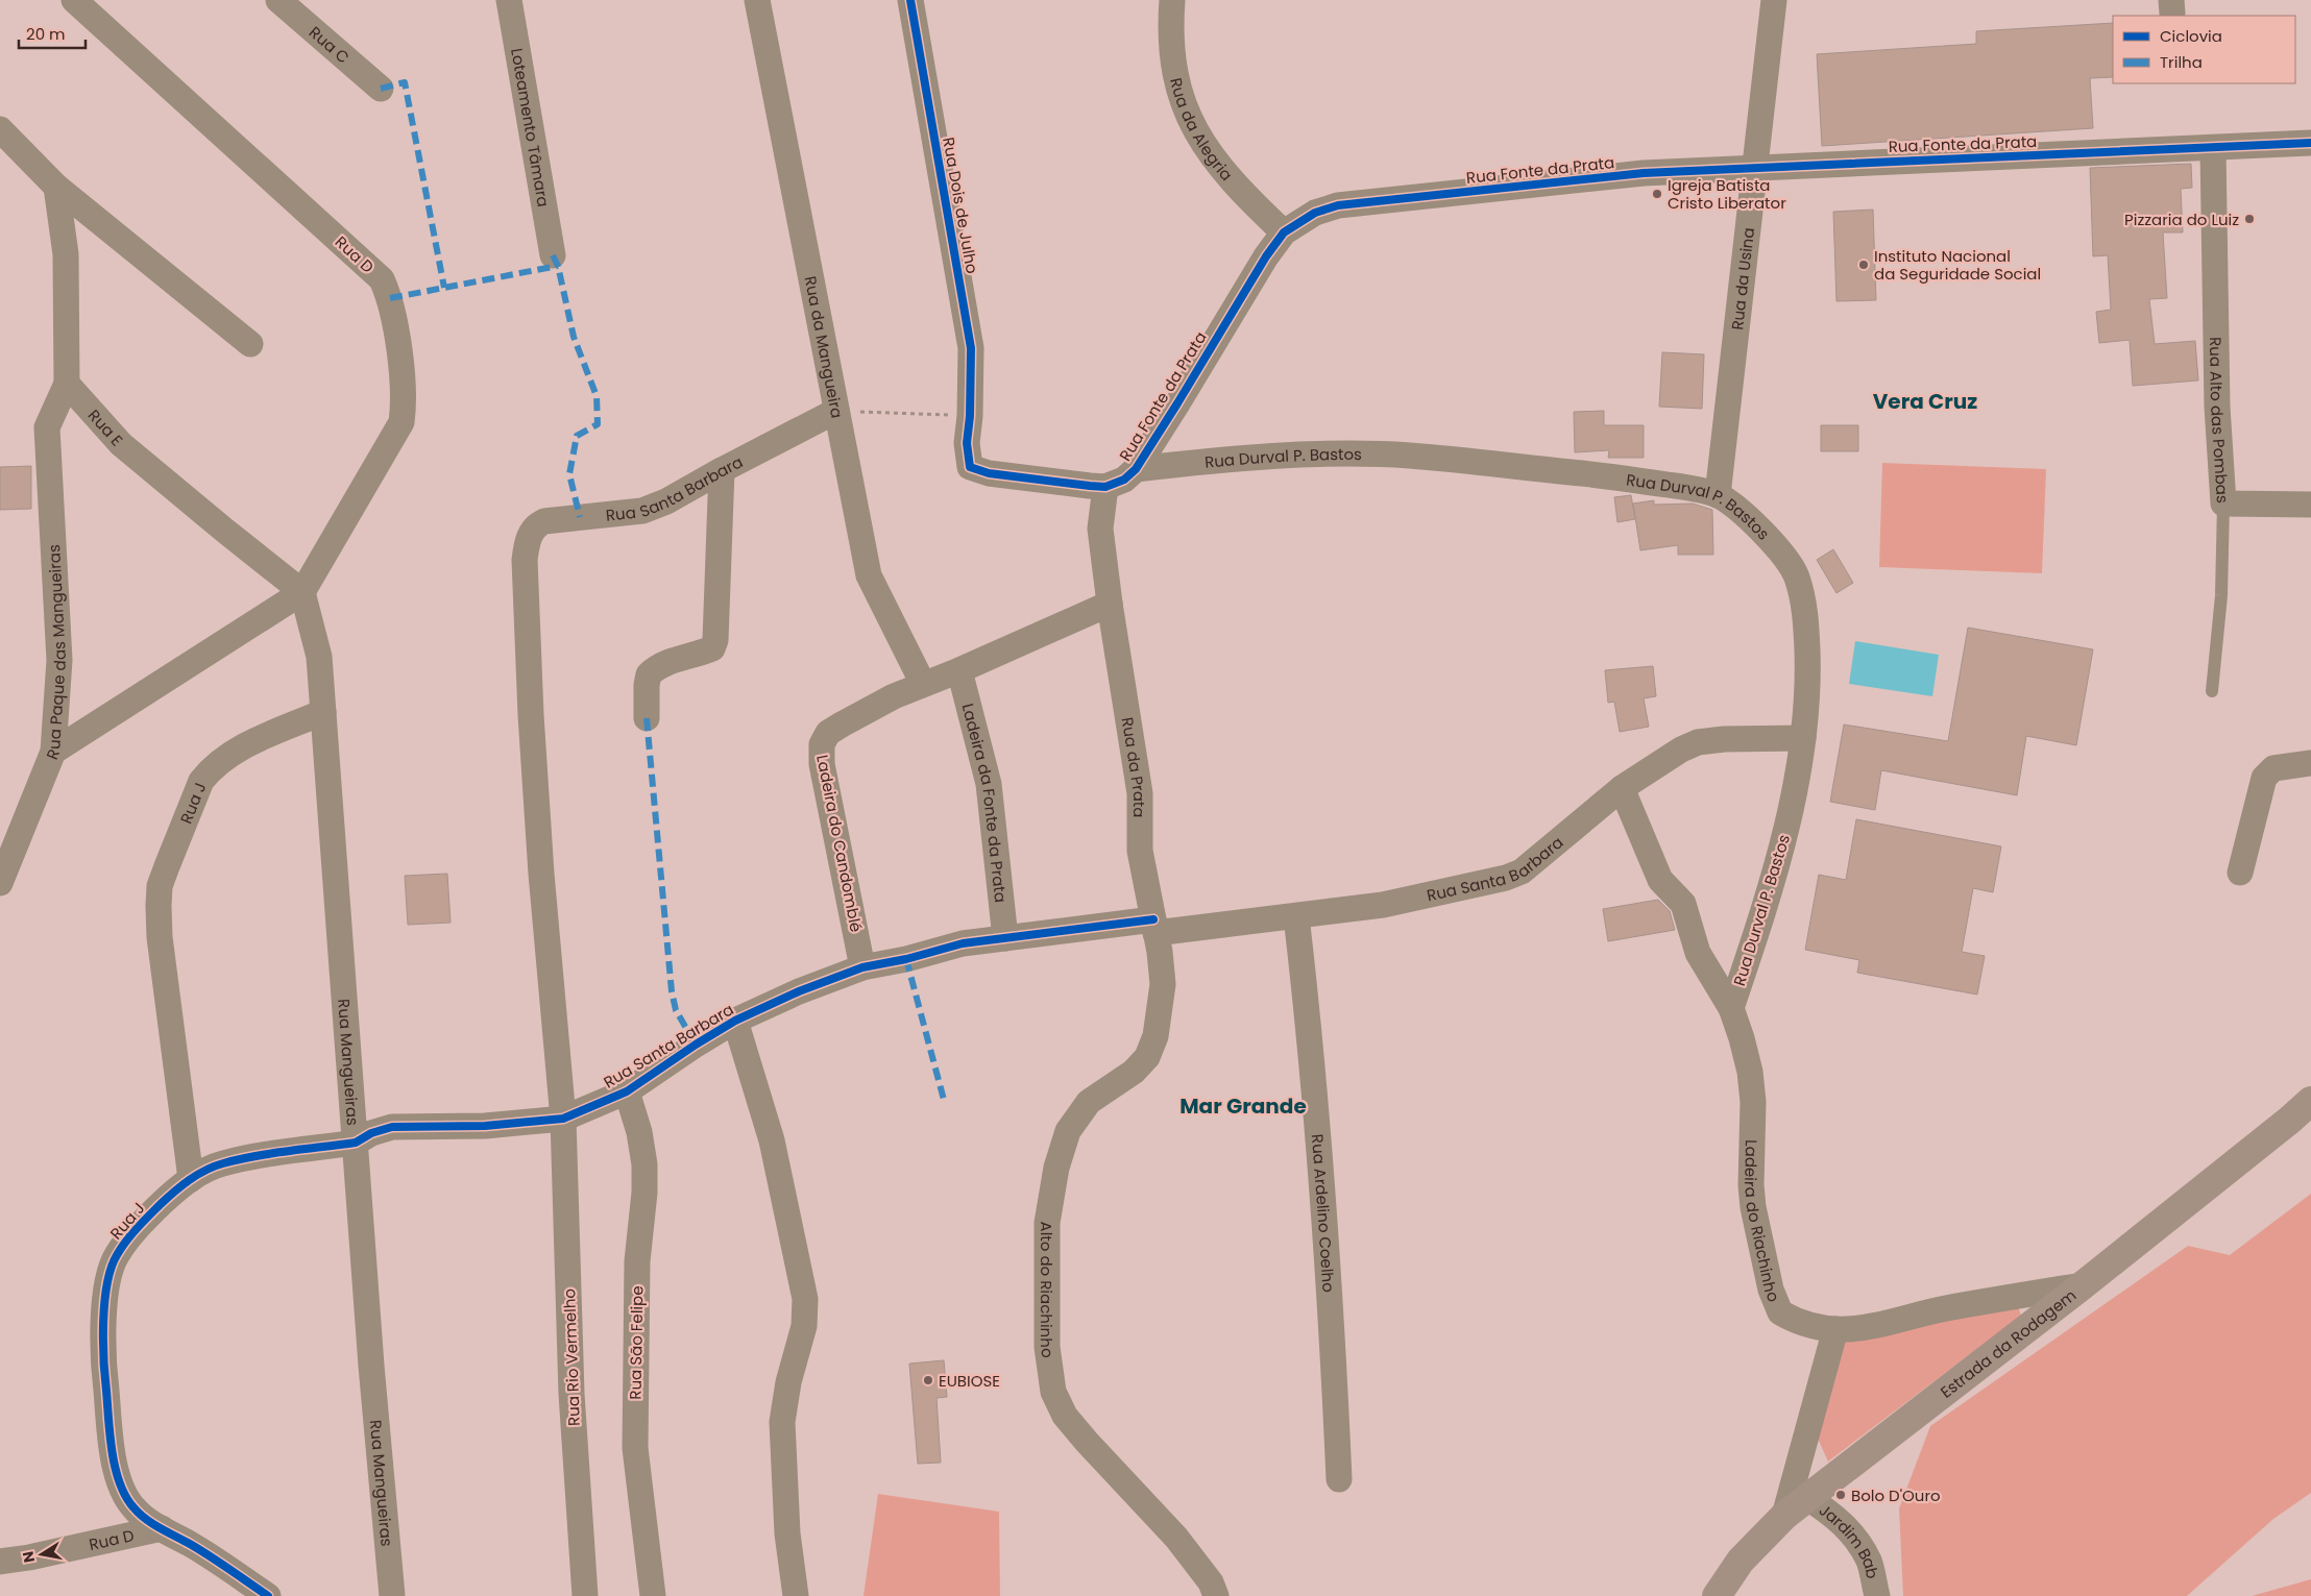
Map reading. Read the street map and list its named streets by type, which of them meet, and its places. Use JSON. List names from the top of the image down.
{
  "streets": {
    "main road": ["Estrada da Rodagem"],
    "street": [
      "Rua C",
      "Loteamento Tâmara",
      "Rua da Alegria",
      "Rua Fonte da Prata",
      "Rua Dois de Julho",
      "Rua D",
      "Rua da Usina",
      "Rua da Mangueira",
      "Rua Alto das Pombas",
      "Rua E",
      "Rua Durval P. Bastos",
      "Rua Santa Barbara",
      "Rua Paque das Mangueiras",
      "Rua da Prata",
      "Rua J",
      "Ladeira da Fonte da Prata",
      "Ladeira do Candomblé",
      "Rua Mangueiras",
      "Rua Ardelino Coelho",
      "Ladeira do Riachinho",
      "Alto do Riachinho",
      "Rua São Felipe",
      "Rua Rio Vermelho",
      "Jardim Bab"
    ]
  },
  "crossings": [
    ["Rua da Alegria", "Rua Fonte da Prata"],
    ["Rua Fonte da Prata", "Rua da Usina"],
    ["Rua Fonte da Prata", "Rua Alto das Pombas"],
    ["Rua Fonte da Prata", "Rua Durval P. Bastos"],
    ["Rua D", "Rua E"],
    ["Rua D", "Rua J"],
    ["Rua D", "Rua Mangueiras"],
    ["Rua da Usina", "Rua Durval P. Bastos"],
    ["Rua da Mangueira", "Rua Santa Barbara"],
    ["Rua da Mangueira", "Ladeira do Candomblé"],
    ["Rua E", "Rua Paque das Mangueiras"],
    ["Rua E", "Rua Mangueiras"],
    ["Rua Durval P. Bastos", "Rua Santa Barbara"],
    ["Rua Durval P. Bastos", "Ladeira do Riachinho"],
    ["Rua Santa Barbara", "Rua da Prata"],
    ["Rua Santa Barbara", "Rua J"],
    ["Rua Santa Barbara", "Ladeira da Fonte da Prata"],
    ["Rua Santa Barbara", "Ladeira do Candomblé"],
    ["Rua Santa Barbara", "Rua Ardelino Coelho"],
    ["Rua Santa Barbara", "Alto do Riachinho"],
    ["Rua Santa Barbara", "Rua São Felipe"],
    ["Rua Santa Barbara", "Rua Rio Vermelho"],
    ["Rua da Prata", "Alto do Riachinho"],
    ["Rua J", "Rua Mangueiras"],
    ["Rua J", "Rua Rio Vermelho"],
    ["Ladeira do Riachinho", "Estrada da Rodagem"],
    ["Estrada da Rodagem", "Jardim Bab"]
  ],
  "districts": ["Vera Cruz", "Mar Grande"],
  "places": [
    "Igreja Batista Cristo Liberator",
    "Pizzaria do Luiz",
    "Instituto Nacional da Seguridade Social",
    "EUBIOSE",
    "Bolo D'Ouro"
  ],
  "legend": ["Ciclovia", "Trilha"],
  "scale_bar": "20 m",
  "north": "left"
}
